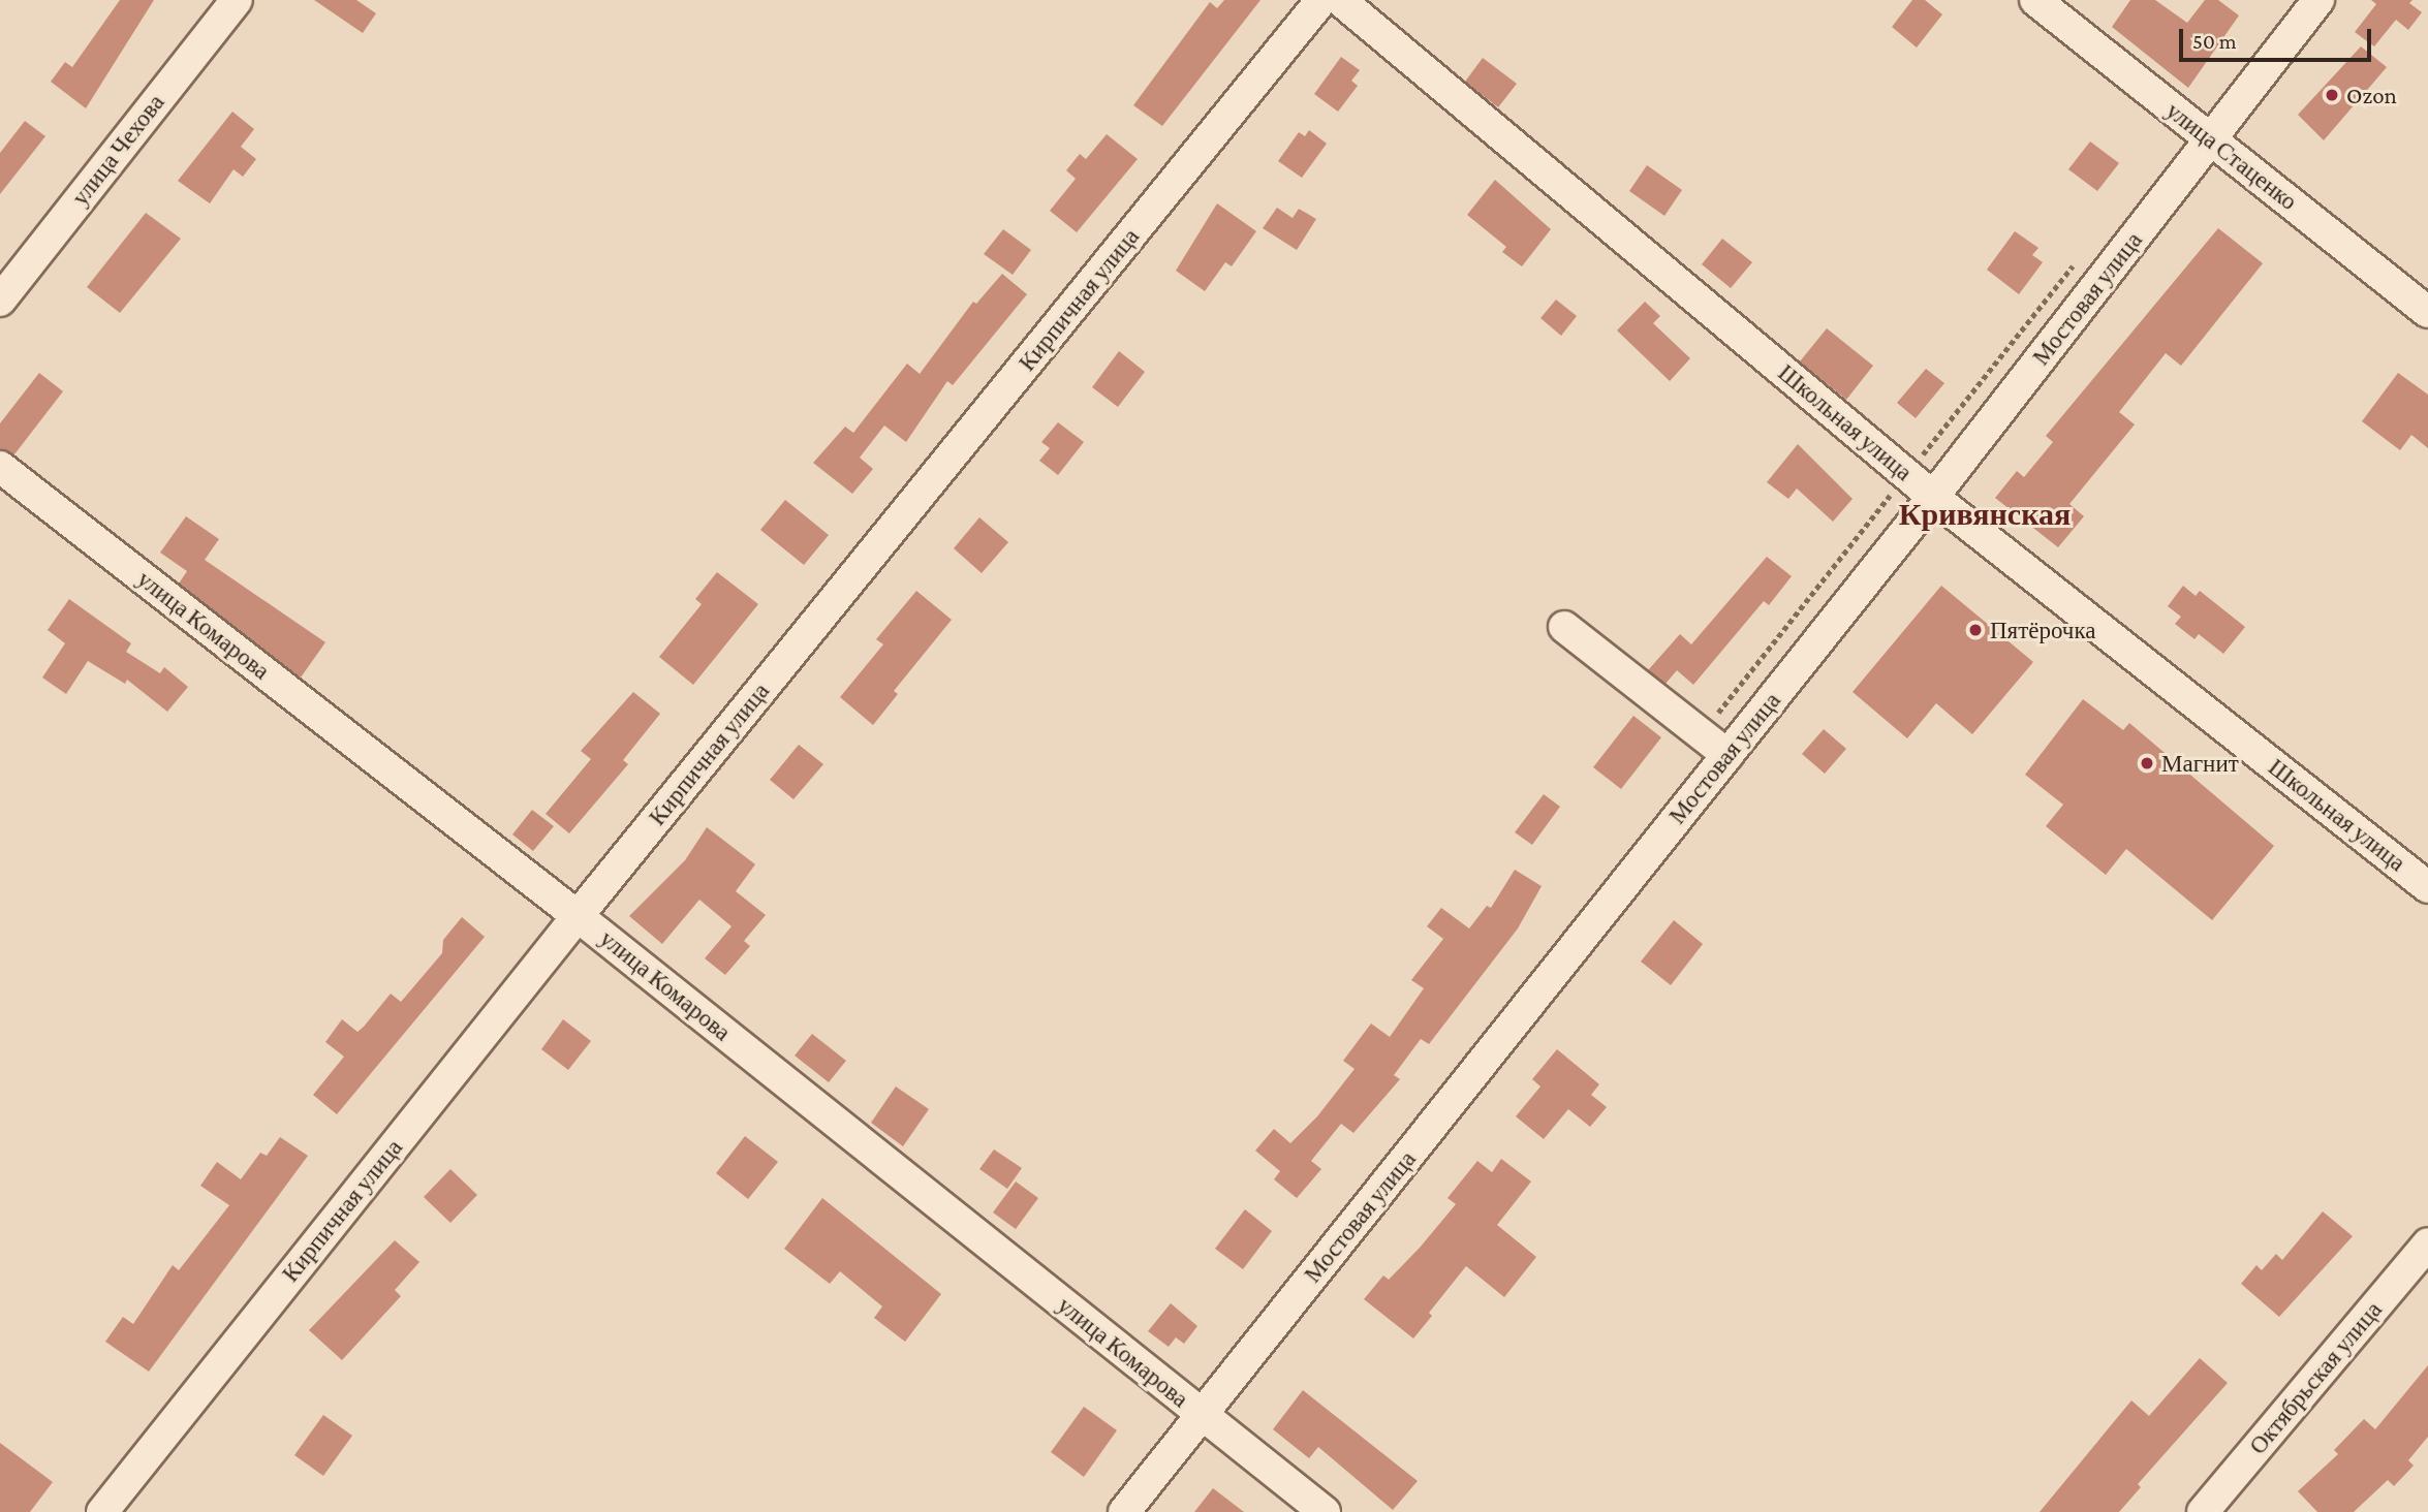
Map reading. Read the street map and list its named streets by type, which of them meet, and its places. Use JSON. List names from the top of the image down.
{
  "streets": {
    "street": [
      "улица Чехова",
      "улица Стаценко",
      "Мостовая улица",
      "Кирпичная улица",
      "Школьная улица",
      "улица Комарова",
      "Октябрьская улица"
    ]
  },
  "crossings": [
    ["улица Стаценко", "Мостовая улица"],
    ["Мостовая улица", "Школьная улица"],
    ["Мостовая улица", "улица Комарова"],
    ["Кирпичная улица", "улица Комарова"]
  ],
  "districts": ["Кривянская"],
  "places": ["Ozon", "Пятёрочка", "Магнит"],
  "scale_bar": "50 m"
}
